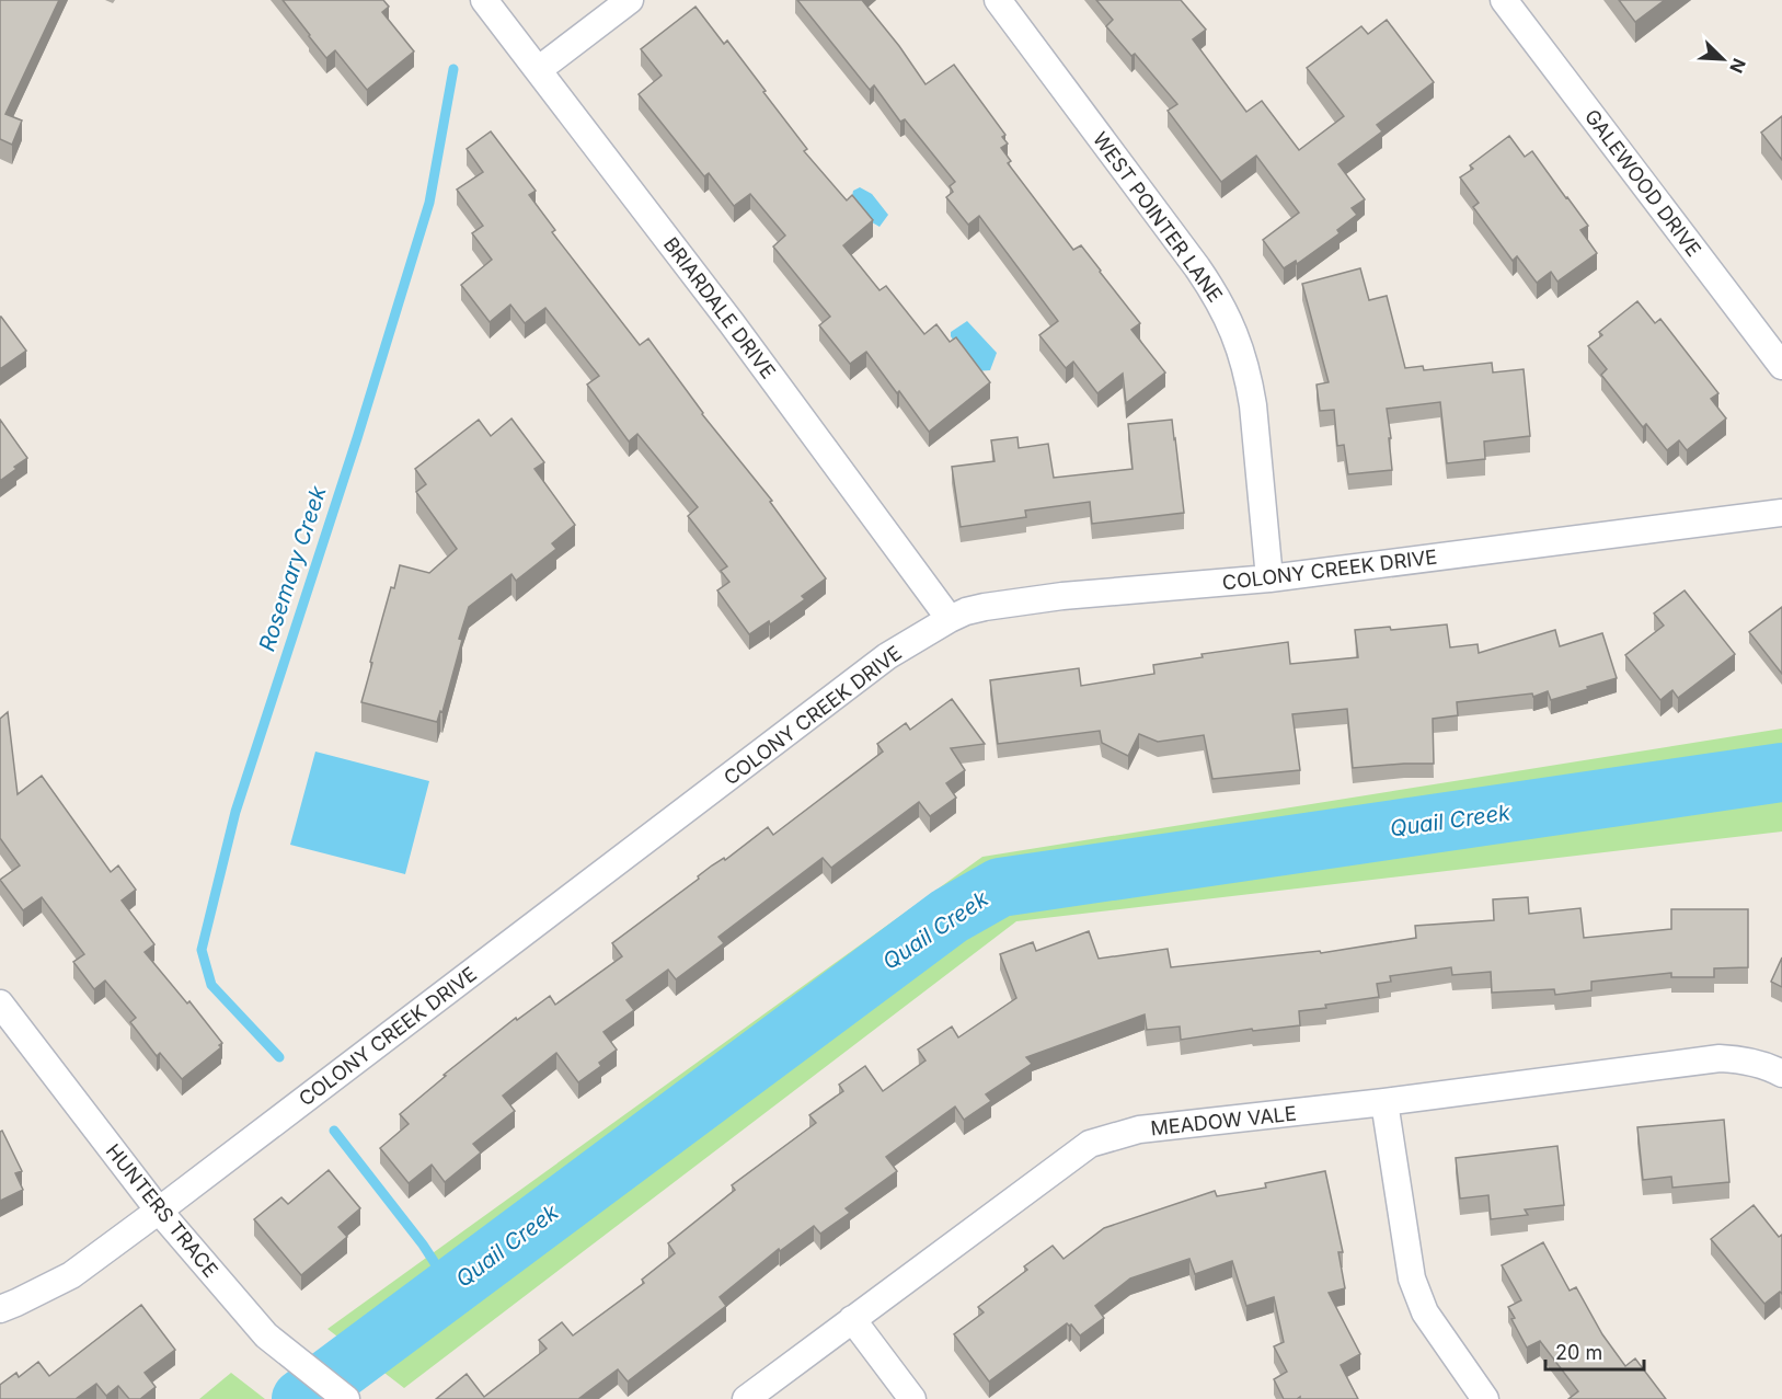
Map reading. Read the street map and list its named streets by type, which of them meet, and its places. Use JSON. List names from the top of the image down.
{
  "streets": {
    "street": [
      "GALEWOOD DRIVE",
      "WEST POINTER LANE",
      "BRIARDALE DRIVE",
      "COLONY CREEK DRIVE",
      "MEADOW VALE",
      "HUNTERS TRACE"
    ]
  },
  "crossings": [
    ["WEST POINTER LANE", "COLONY CREEK DRIVE"],
    ["BRIARDALE DRIVE", "COLONY CREEK DRIVE"],
    ["COLONY CREEK DRIVE", "HUNTERS TRACE"]
  ],
  "water": ["Rosemary Creek", "Quail Creek"],
  "scale_bar": "20 m",
  "north": "bottom right"
}
